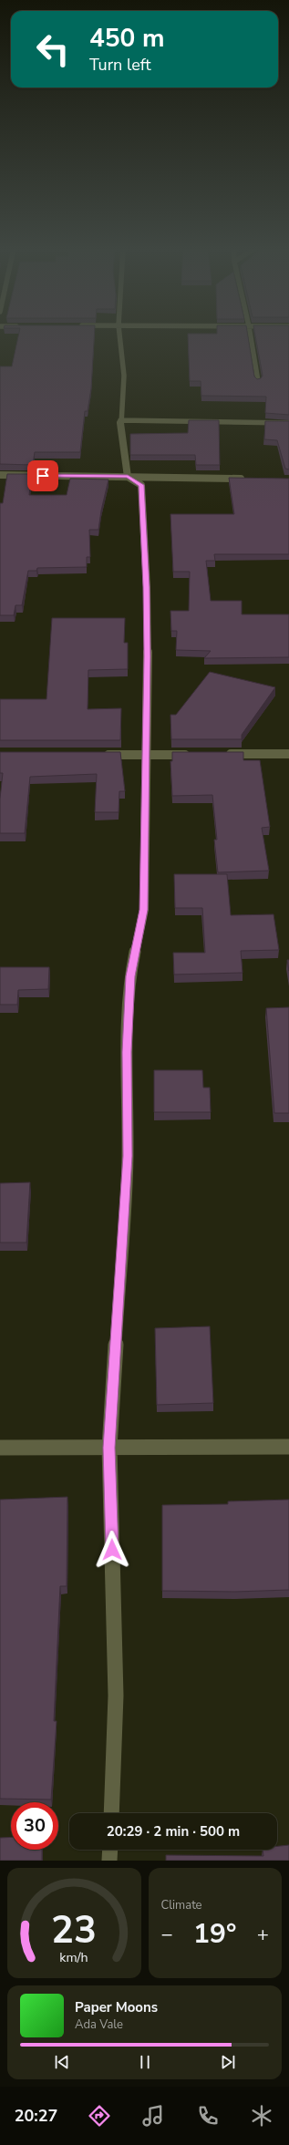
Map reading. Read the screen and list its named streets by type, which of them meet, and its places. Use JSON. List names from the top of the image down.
{
  "page": {
    "turn": ["450 m", "Turn left"],
    "limit": "30",
    "trip": "20:29 · 2 min · 500 m",
    "tile": "Climate",
    "heat": ["−", "19°", "+"],
    "song": ["Paper Moons", "Ada Vale"],
    "tabs": "20:27",
    "gauge": ["23", "km/h"]
  }
}
